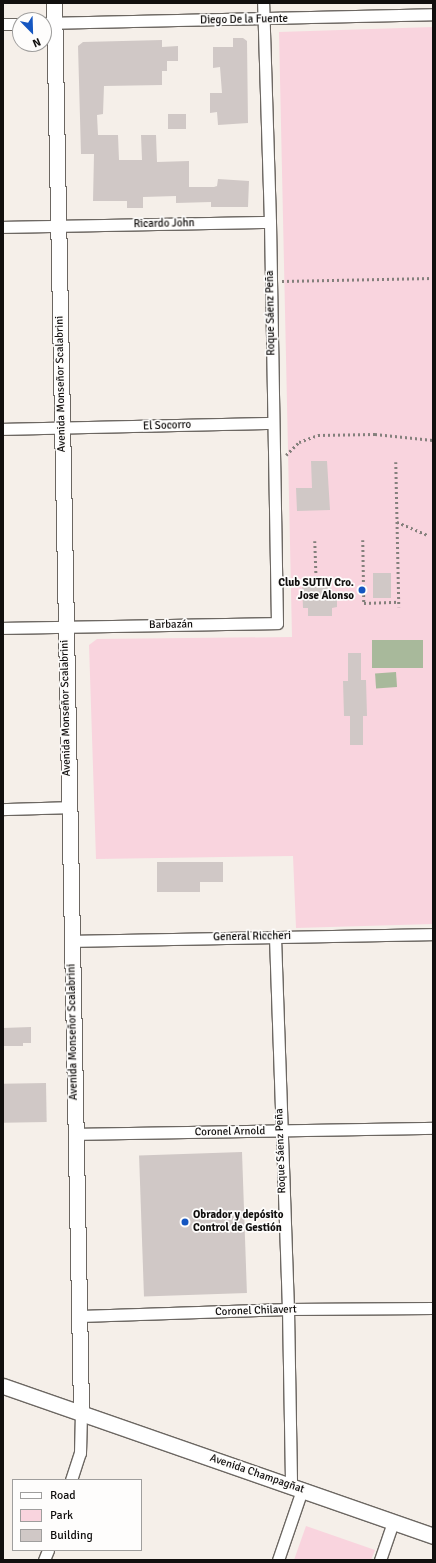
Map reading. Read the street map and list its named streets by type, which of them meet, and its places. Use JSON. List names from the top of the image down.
{
  "streets": {
    "main road": ["Avenida Monseñor Scalabrini", "Avenida Champagñat"],
    "street": [
      "Diego De la Fuente",
      "Ricardo John",
      "Roque Sáenz Peña",
      "El Socorro",
      "Barbazán",
      "General Riccheri",
      "Coronel Arnold",
      "Coronel Chilavert"
    ]
  },
  "crossings": [
    ["Diego De la Fuente", "Roque Sáenz Peña"],
    ["Ricardo John", "Roque Sáenz Peña"],
    ["Ricardo John", "Avenida Monseñor Scalabrini"],
    ["Roque Sáenz Peña", "El Socorro"],
    ["Roque Sáenz Peña", "Barbazán"],
    ["Roque Sáenz Peña", "General Riccheri"],
    ["Roque Sáenz Peña", "Coronel Arnold"],
    ["Roque Sáenz Peña", "Coronel Chilavert"],
    ["Roque Sáenz Peña", "Avenida Champagñat"],
    ["Avenida Monseñor Scalabrini", "El Socorro"],
    ["Avenida Monseñor Scalabrini", "Barbazán"],
    ["Avenida Monseñor Scalabrini", "General Riccheri"],
    ["Avenida Monseñor Scalabrini", "Coronel Arnold"],
    ["Avenida Monseñor Scalabrini", "Coronel Chilavert"],
    ["Avenida Monseñor Scalabrini", "Avenida Champagñat"]
  ],
  "places": ["Club SUTIV Cro. Jose Alonso", "Obrador y depósito Control de Gestión"],
  "legend": ["Road", "Park", "Building"],
  "north": "bottom right"
}
